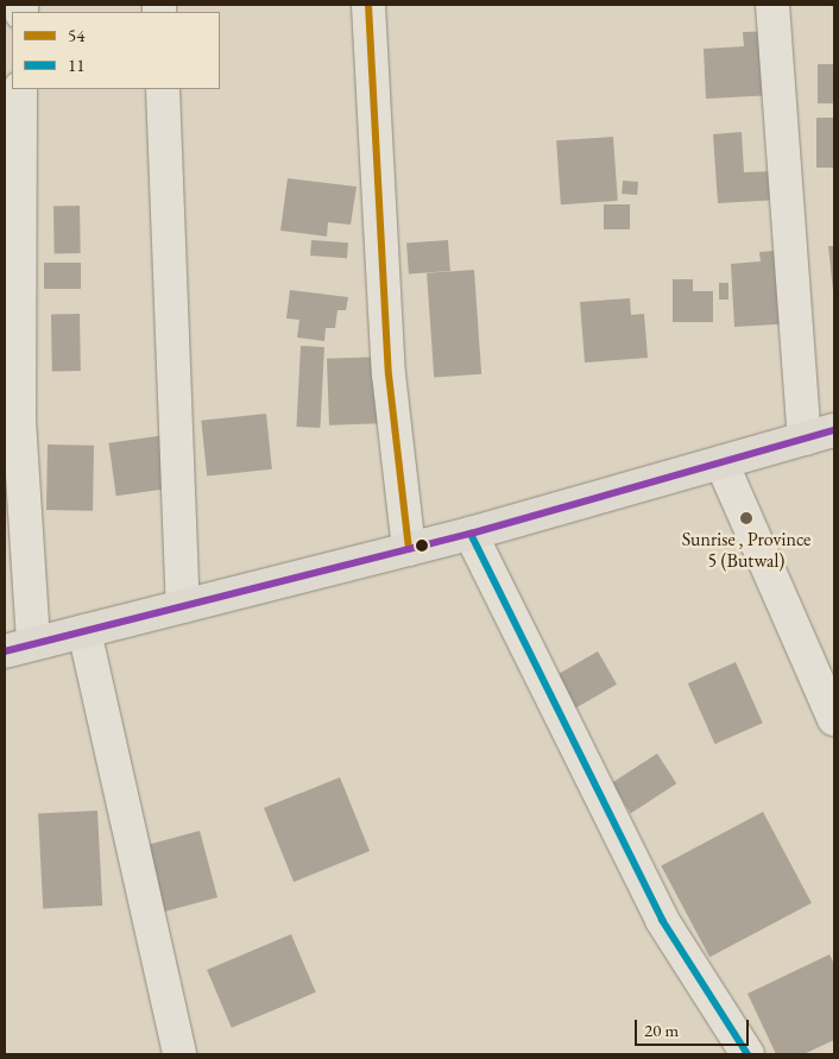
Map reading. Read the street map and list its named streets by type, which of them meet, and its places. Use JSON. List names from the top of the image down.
{
  "places": ["Sunrise , Province 5 (Butwal)"],
  "lines": ["transit line 54", "transit line 11"],
  "legend": ["54", "11"],
  "scale_bar": "20 m"
}
